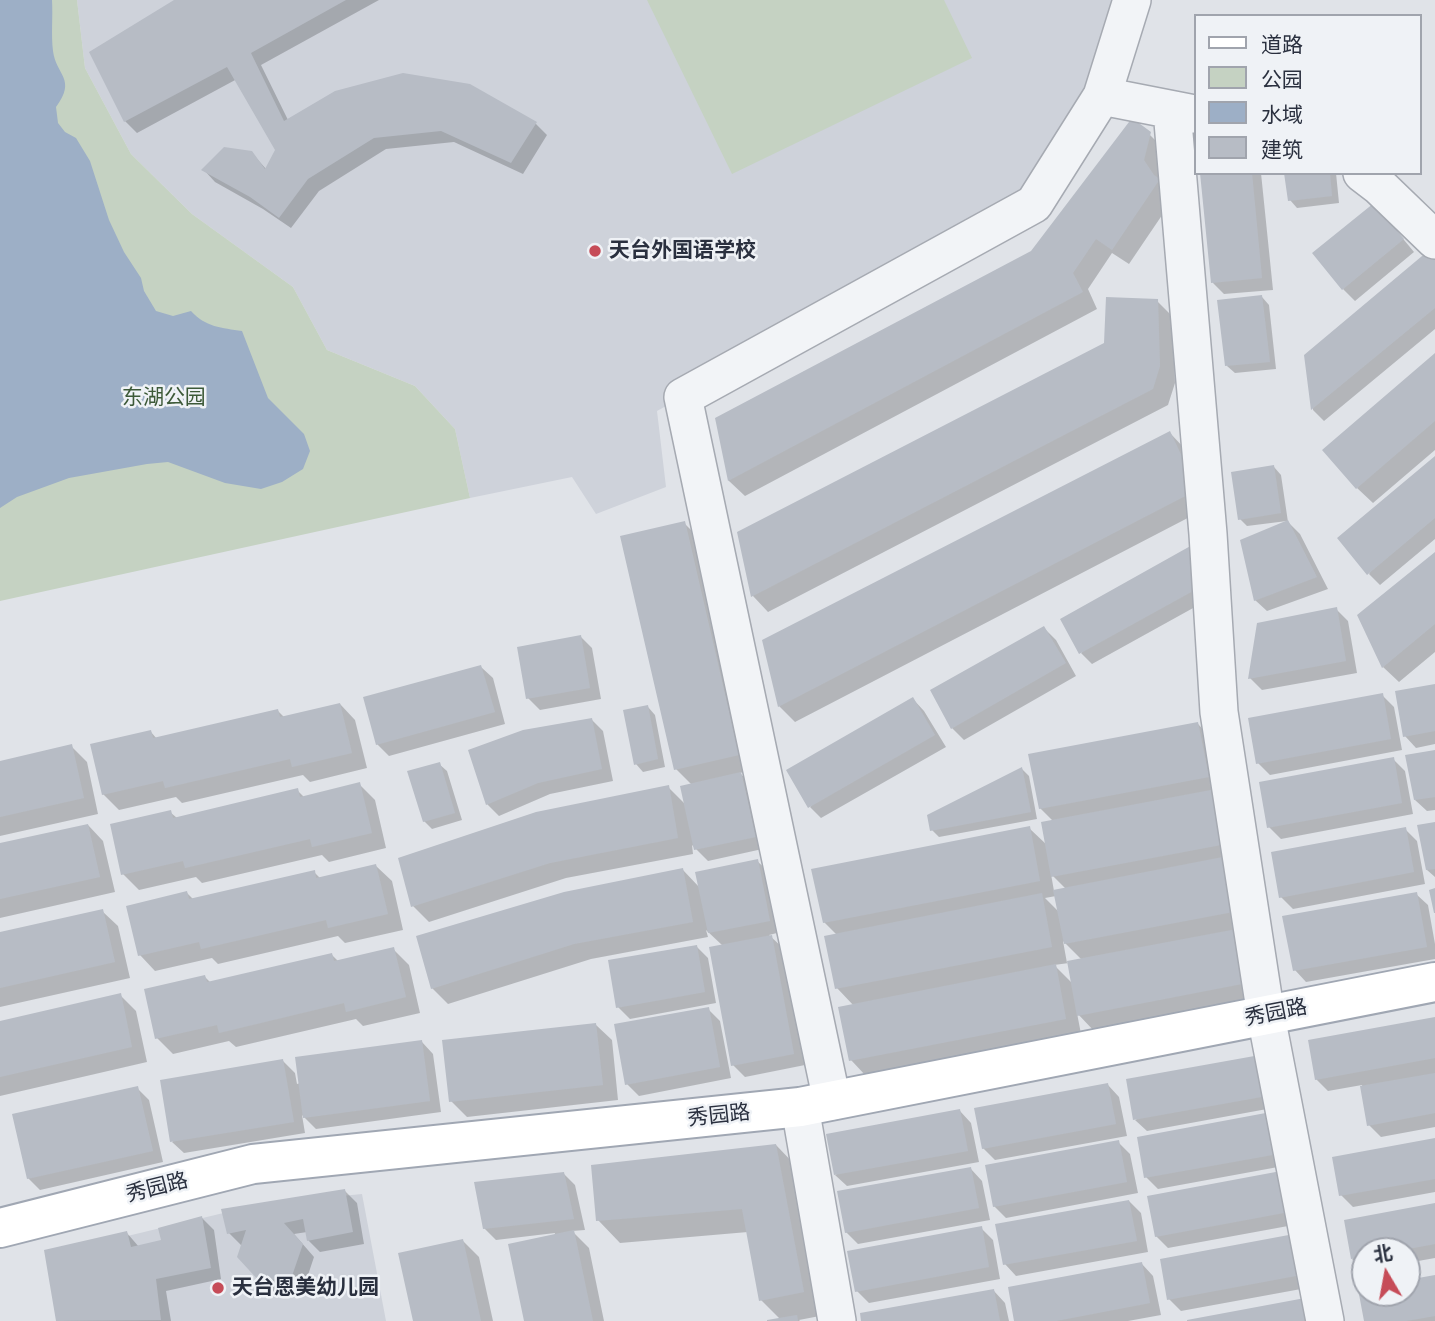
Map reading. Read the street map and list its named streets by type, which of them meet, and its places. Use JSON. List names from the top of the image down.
{
  "streets": {
    "main road": ["秀园路"]
  },
  "parks": ["东湖公园"],
  "places": ["天台外国语学校", "天台恩美幼儿园"],
  "legend": [
    "道路",
    "公园",
    "水域",
    "建筑"
  ],
  "north": "top"
}
